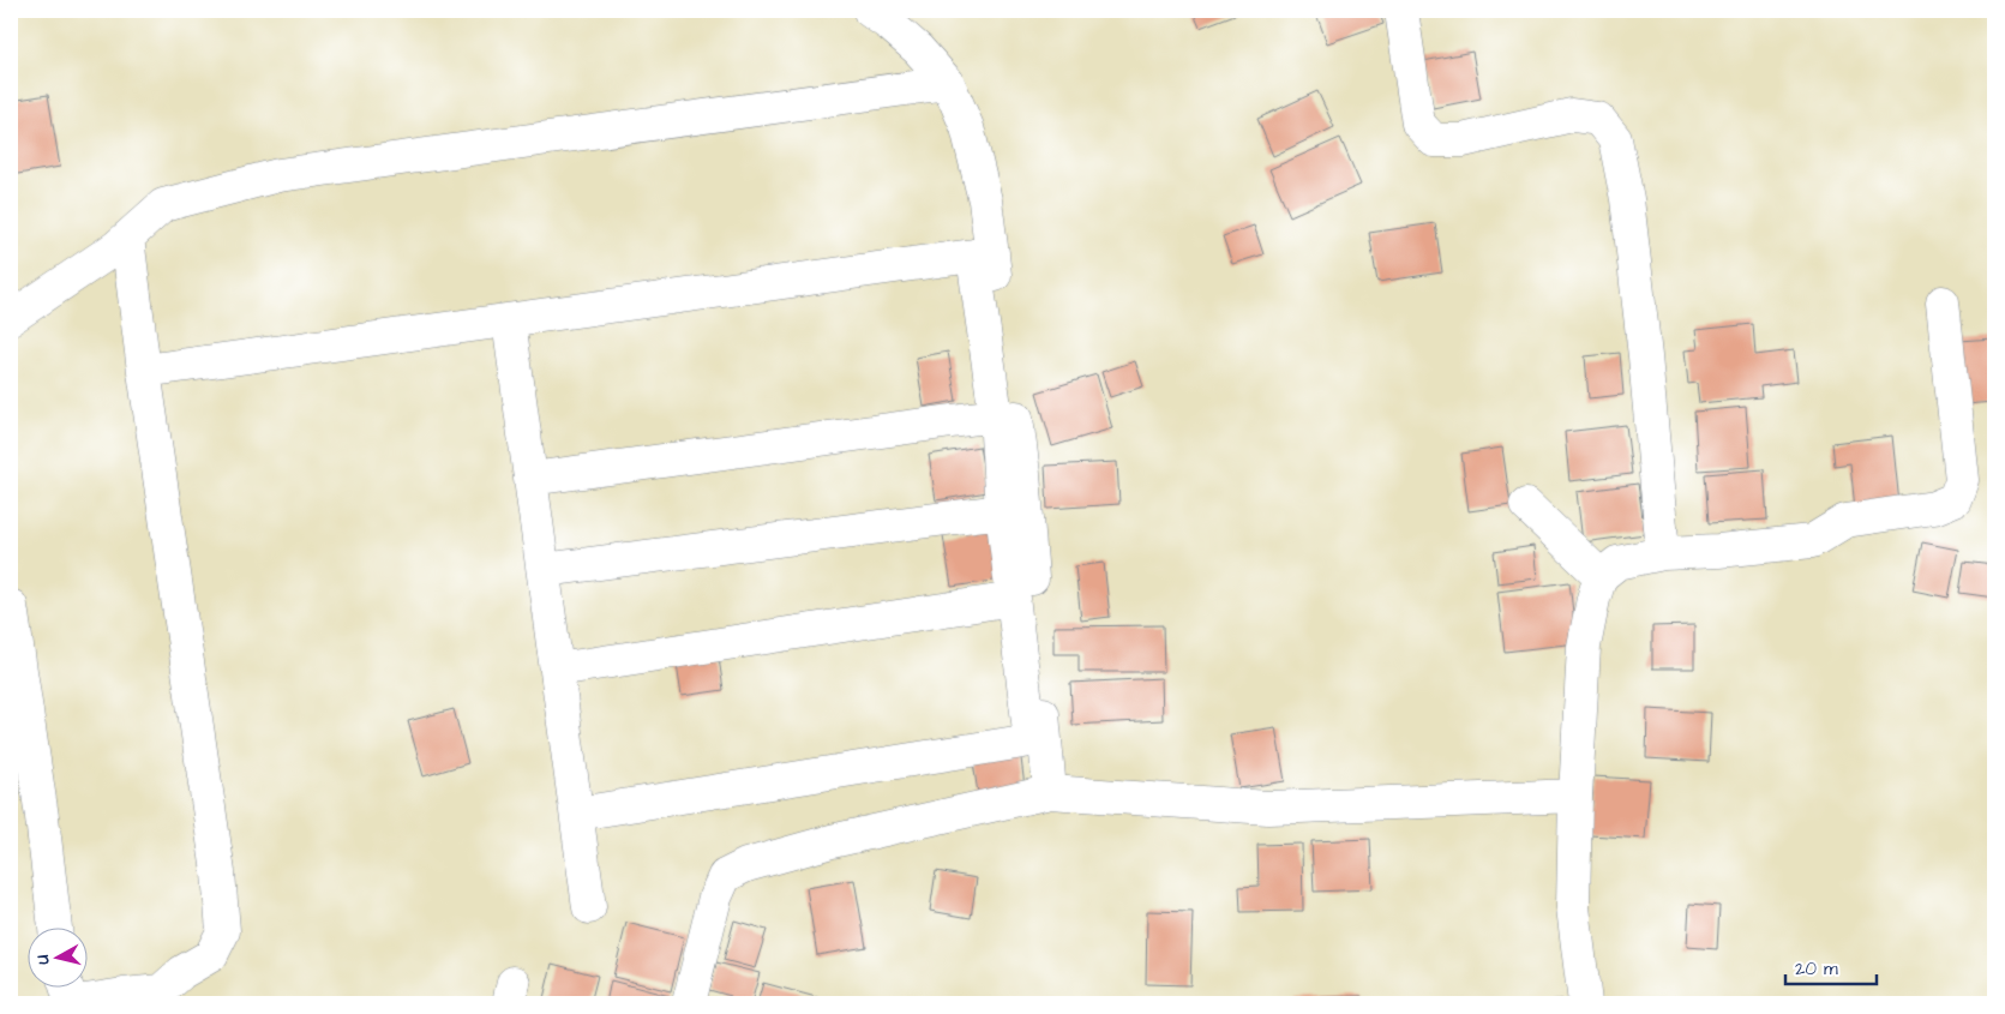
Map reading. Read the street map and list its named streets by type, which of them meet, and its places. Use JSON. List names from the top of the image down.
{
  "scale_bar": "20 m",
  "north": "left"
}
